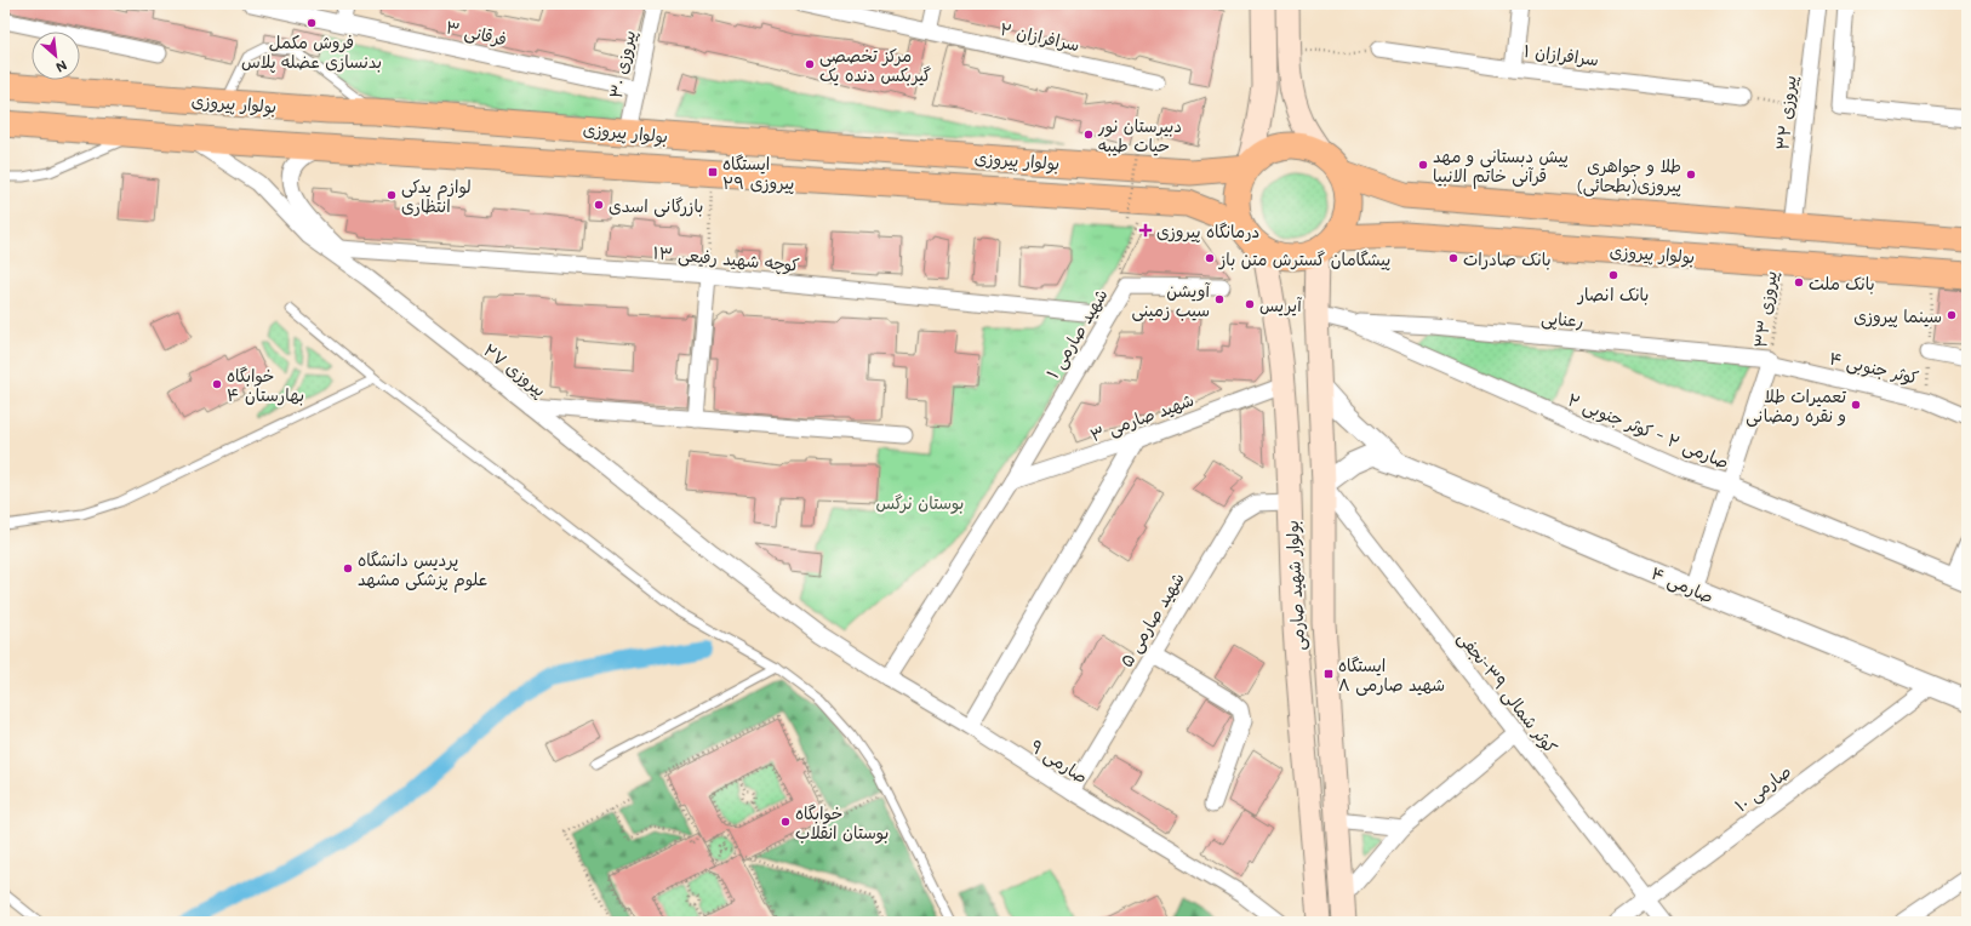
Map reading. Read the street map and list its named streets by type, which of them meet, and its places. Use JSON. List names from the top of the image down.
{
  "streets": {
    "main road": ["بولوار پیروزی", "بولوار شهید صارمی"],
    "street": [
      "فرقانی ۳",
      "سرافرازان ۲",
      "سرافرازان ۱",
      "پیروزی ۳۰",
      "پیروزی ۳۲",
      "کوچه شهید رفیعی ۱۳",
      "رعناپی",
      "شهید صارمی ۱",
      "کوثر جنوبی ۴",
      "پیروزی ۲۷",
      "شهید صارمی ۳",
      "صارمی ۲ - کوثر جنوبی ۲",
      "صارمی ۴",
      "شهید صارمی ۵",
      "کوثر شمالی ۳۹-نجفی",
      "صارمی ۹",
      "صارمی ۱۰"
    ],
    "path": ["پیروزی ۳۳"]
  },
  "crossings": [
    ["فرقانی ۳", "پیروزی ۳۰"],
    ["پیروزی ۳۰", "بولوار پیروزی"],
    ["بولوار پیروزی", "پیروزی ۳۳"],
    ["بولوار پیروزی", "پیروزی ۲۷"],
    ["بولوار پیروزی", "بولوار شهید صارمی"],
    ["کوچه شهید رفیعی ۱۳", "شهید صارمی ۱"],
    ["پیروزی ۳۳", "رعناپی"],
    ["پیروزی ۳۳", "کوثر جنوبی ۴"],
    ["رعناپی", "کوثر جنوبی ۴"],
    ["رعناپی", "صارمی ۲ - کوثر جنوبی ۲"],
    ["شهید صارمی ۱", "شهید صارمی ۳"],
    ["شهید صارمی ۱", "صارمی ۹"],
    ["پیروزی ۲۷", "صارمی ۹"],
    ["شهید صارمی ۳", "بولوار شهید صارمی"],
    ["صارمی ۲ - کوثر جنوبی ۲", "بولوار شهید صارمی"],
    ["صارمی ۴", "بولوار شهید صارمی"],
    ["صارمی ۴", "کوثر شمالی ۳۹-نجفی"],
    ["صارمی ۴", "صارمی ۱۰"],
    ["بولوار شهید صارمی", "شهید صارمی ۵"],
    ["بولوار شهید صارمی", "کوثر شمالی ۳۹-نجفی"],
    ["شهید صارمی ۵", "صارمی ۹"],
    ["کوثر شمالی ۳۹-نجفی", "صارمی ۱۰"]
  ],
  "parks": ["بوستان نرگس"],
  "places": {
    "other": [
      "فروش مکمل بدنسازی عضله پلاس",
      "مرکز تخصصی گیربکس دنده یک",
      "دبیرستان نور حیات طیبه",
      "پیش دبستانی و مهد قرآنی خاتم الانبیا",
      "طلا و جواهری پیروزی(بطحائی)",
      "لوازم یدکی انتظاری",
      "بازرگانی اسدی",
      "پیشگامان گسترش متن باز",
      "بانک صادرات",
      "بانک انصار",
      "بانک ملت",
      "آویشن سیب زمینی",
      "آیریس",
      "سینما پیروزی",
      "خوابگاه بهارستان ۴",
      "تعمیرات طلا و نقره رمضانی",
      "پردیس دانشگاه علوم پزشکی مشهد",
      "خوابگاه بوستان انقلاب"
    ],
    "transit": ["ایستگاه پیروزی ۲۹", "ایستگاه شهید صارمی ۸"],
    "health": ["درمانگاه پیروزی"]
  },
  "north": "bottom right"
}
